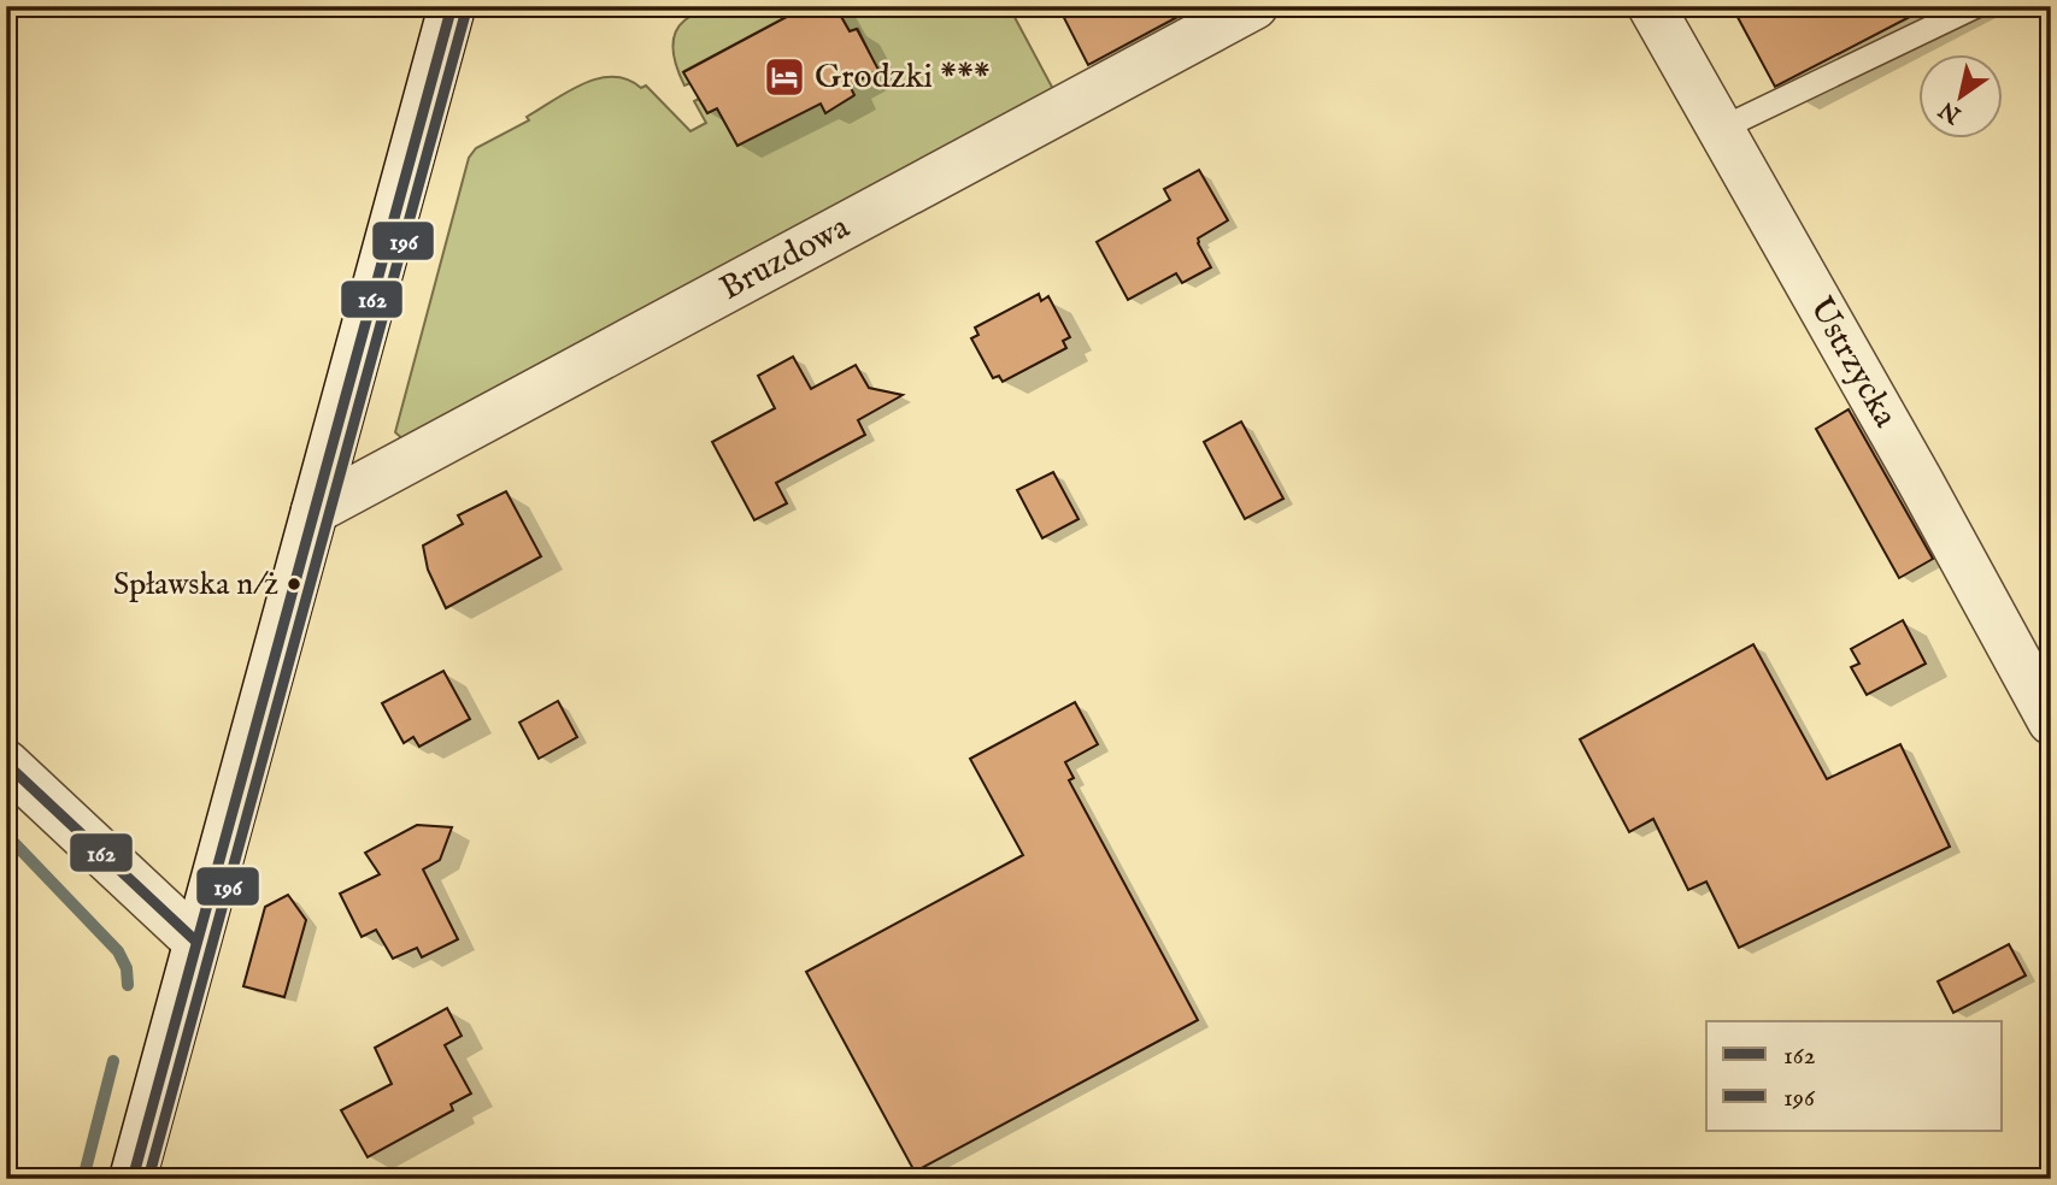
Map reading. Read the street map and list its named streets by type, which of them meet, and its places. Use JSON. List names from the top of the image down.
{
  "streets": {
    "street": ["Bruzdowa", "Ustrzycka"]
  },
  "places": {
    "hotel": ["Grodzki ***"],
    "other": ["Spławska n/ż"]
  },
  "lines": ["transit line 162", "transit line 196"],
  "legend": ["162", "196"],
  "north": "bottom left"
}
